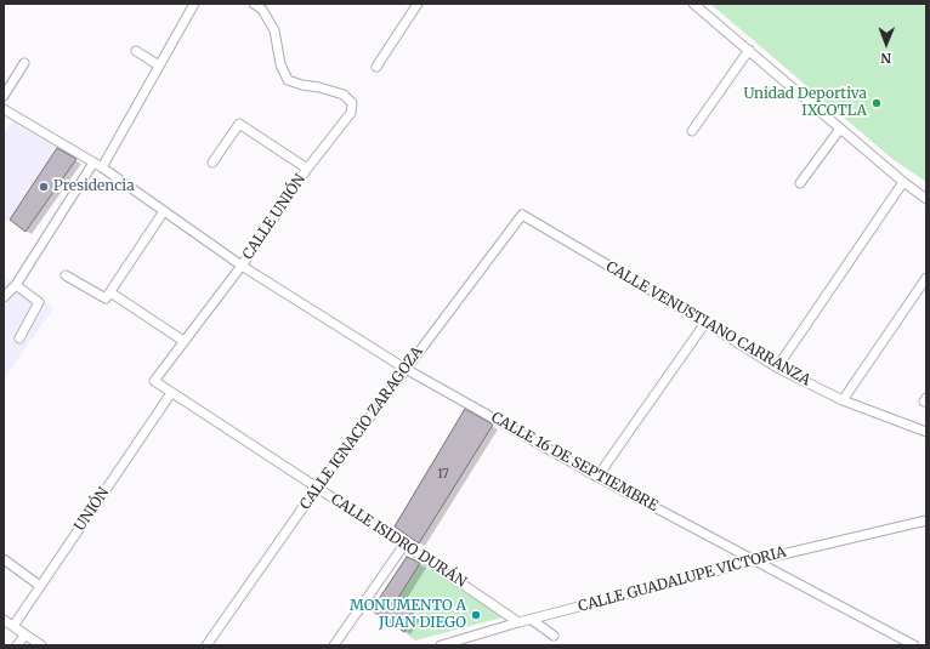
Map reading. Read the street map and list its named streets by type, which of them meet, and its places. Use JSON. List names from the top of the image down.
{
  "streets": {
    "street": [
      "CALLE UNIÓN",
      "CALLE VENUSTIANO CARRANZA",
      "CALLE IGNACIO ZARAGOZA",
      "CALLE 16 DE SEPTIEMBRE",
      "UNIÓN",
      "CALLE ISIDRO DURÁN",
      "CALLE GUADALUPE VICTORIA"
    ]
  },
  "crossings": [
    ["CALLE UNIÓN", "CALLE 16 DE SEPTIEMBRE"],
    ["CALLE VENUSTIANO CARRANZA", "CALLE IGNACIO ZARAGOZA"],
    ["CALLE IGNACIO ZARAGOZA", "CALLE 16 DE SEPTIEMBRE"],
    ["CALLE IGNACIO ZARAGOZA", "CALLE ISIDRO DURÁN"],
    ["CALLE 16 DE SEPTIEMBRE", "CALLE GUADALUPE VICTORIA"],
    ["UNIÓN", "CALLE ISIDRO DURÁN"],
    ["CALLE ISIDRO DURÁN", "CALLE GUADALUPE VICTORIA"]
  ],
  "places": ["Unidad Deportiva IXCOTLA", "Presidencia", "MONUMENTO A JUAN DIEGO"],
  "house_numbers": ["17"],
  "north": "bottom"
}
